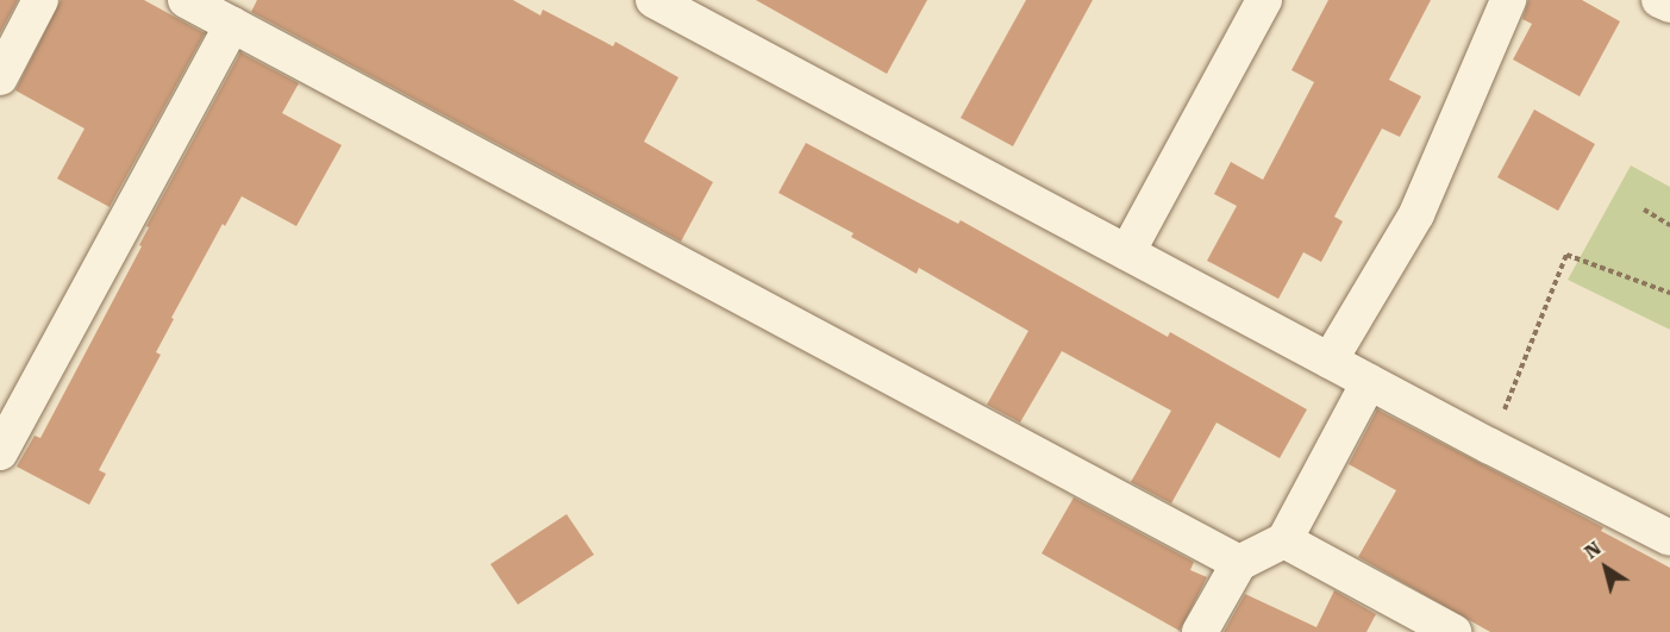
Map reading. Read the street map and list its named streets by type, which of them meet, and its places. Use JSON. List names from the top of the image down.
{
  "north": "top left"
}
